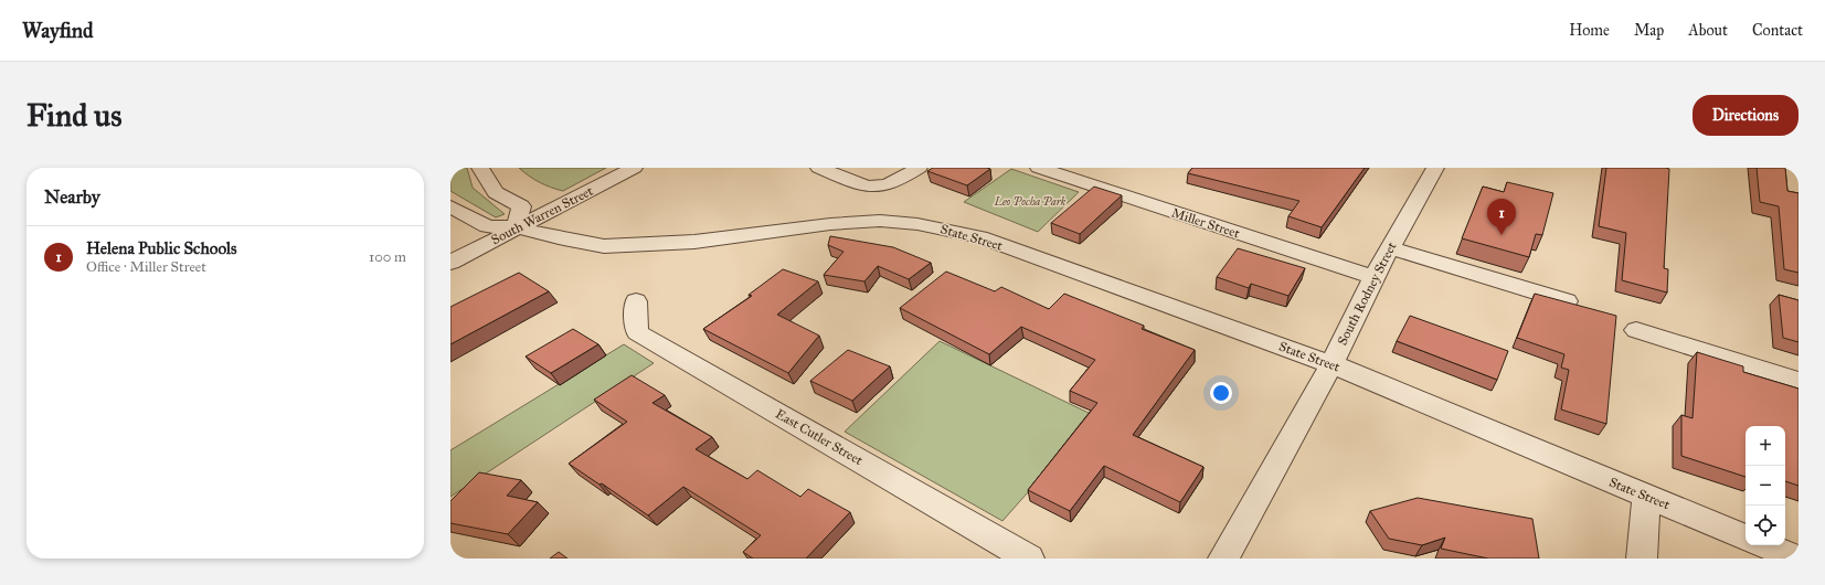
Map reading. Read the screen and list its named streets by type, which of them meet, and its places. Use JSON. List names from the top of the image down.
{
  "streets": {
    "street": [
      "South Warren Street",
      "Miller Street",
      "State Street",
      "South Rodney Street",
      "East Cutler Street"
    ]
  },
  "crossings": [
    ["South Warren Street", "State Street"],
    ["Miller Street", "South Rodney Street"],
    ["State Street", "South Rodney Street"]
  ],
  "parks": ["Leo Pocha Park"],
  "page": {
    "header": "Wayfind",
    "nav": [
      "Home",
      "Map",
      "About",
      "Contact"
    ],
    "buttons": "Directions",
    "title": "Find us",
    "heading": "Nearby",
    "pins": "1",
    "list": [
      {
        "mark": "1",
        "name": "Helena Public Schools",
        "note": "Office · Miller Street",
        "value": "100 m"
      }
    ],
    "map_buttons": ["+", "−"]
  }
}
